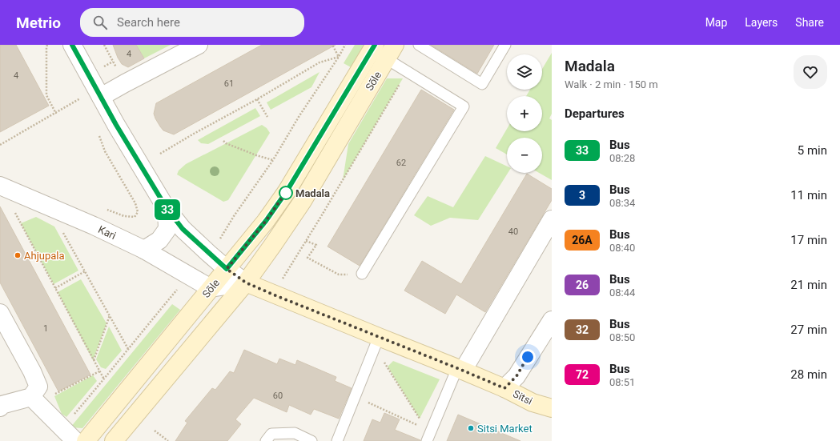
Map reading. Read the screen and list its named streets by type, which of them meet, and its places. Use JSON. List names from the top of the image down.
{
  "streets": {
    "main road": ["Sõle", "Sitsi"],
    "street": ["Kari"]
  },
  "crossings": [
    ["Sõle", "Kari"],
    ["Sõle", "Sitsi"]
  ],
  "places": ["Madala", "Ahjupala", "Sitsi Market"],
  "lines": ["bus line 33"],
  "house_numbers": [
    "4",
    "4",
    "61",
    "62",
    "40",
    "1",
    "60"
  ],
  "page": {
    "header": "Metrio",
    "search": "Search here",
    "nav": ["Map", "Layers", "Share"],
    "on_map": "33",
    "heading": [
      ["Madala", "Walk · 2 min · 150 m"],
      "Departures"
    ],
    "map_buttons": ["+", "−"],
    "list": [
      {
        "mark": "33",
        "name": "Bus",
        "note": "08:28",
        "value": "5 min"
      },
      {
        "mark": "3",
        "name": "Bus",
        "note": "08:34",
        "value": "11 min"
      },
      {
        "mark": "26A",
        "name": "Bus",
        "note": "08:40",
        "value": "17 min"
      },
      {
        "mark": "26",
        "name": "Bus",
        "note": "08:44",
        "value": "21 min"
      },
      {
        "mark": "32",
        "name": "Bus",
        "note": "08:50",
        "value": "27 min"
      },
      {
        "mark": "72",
        "name": "Bus",
        "note": "08:51",
        "value": "28 min"
      }
    ]
  }
}
